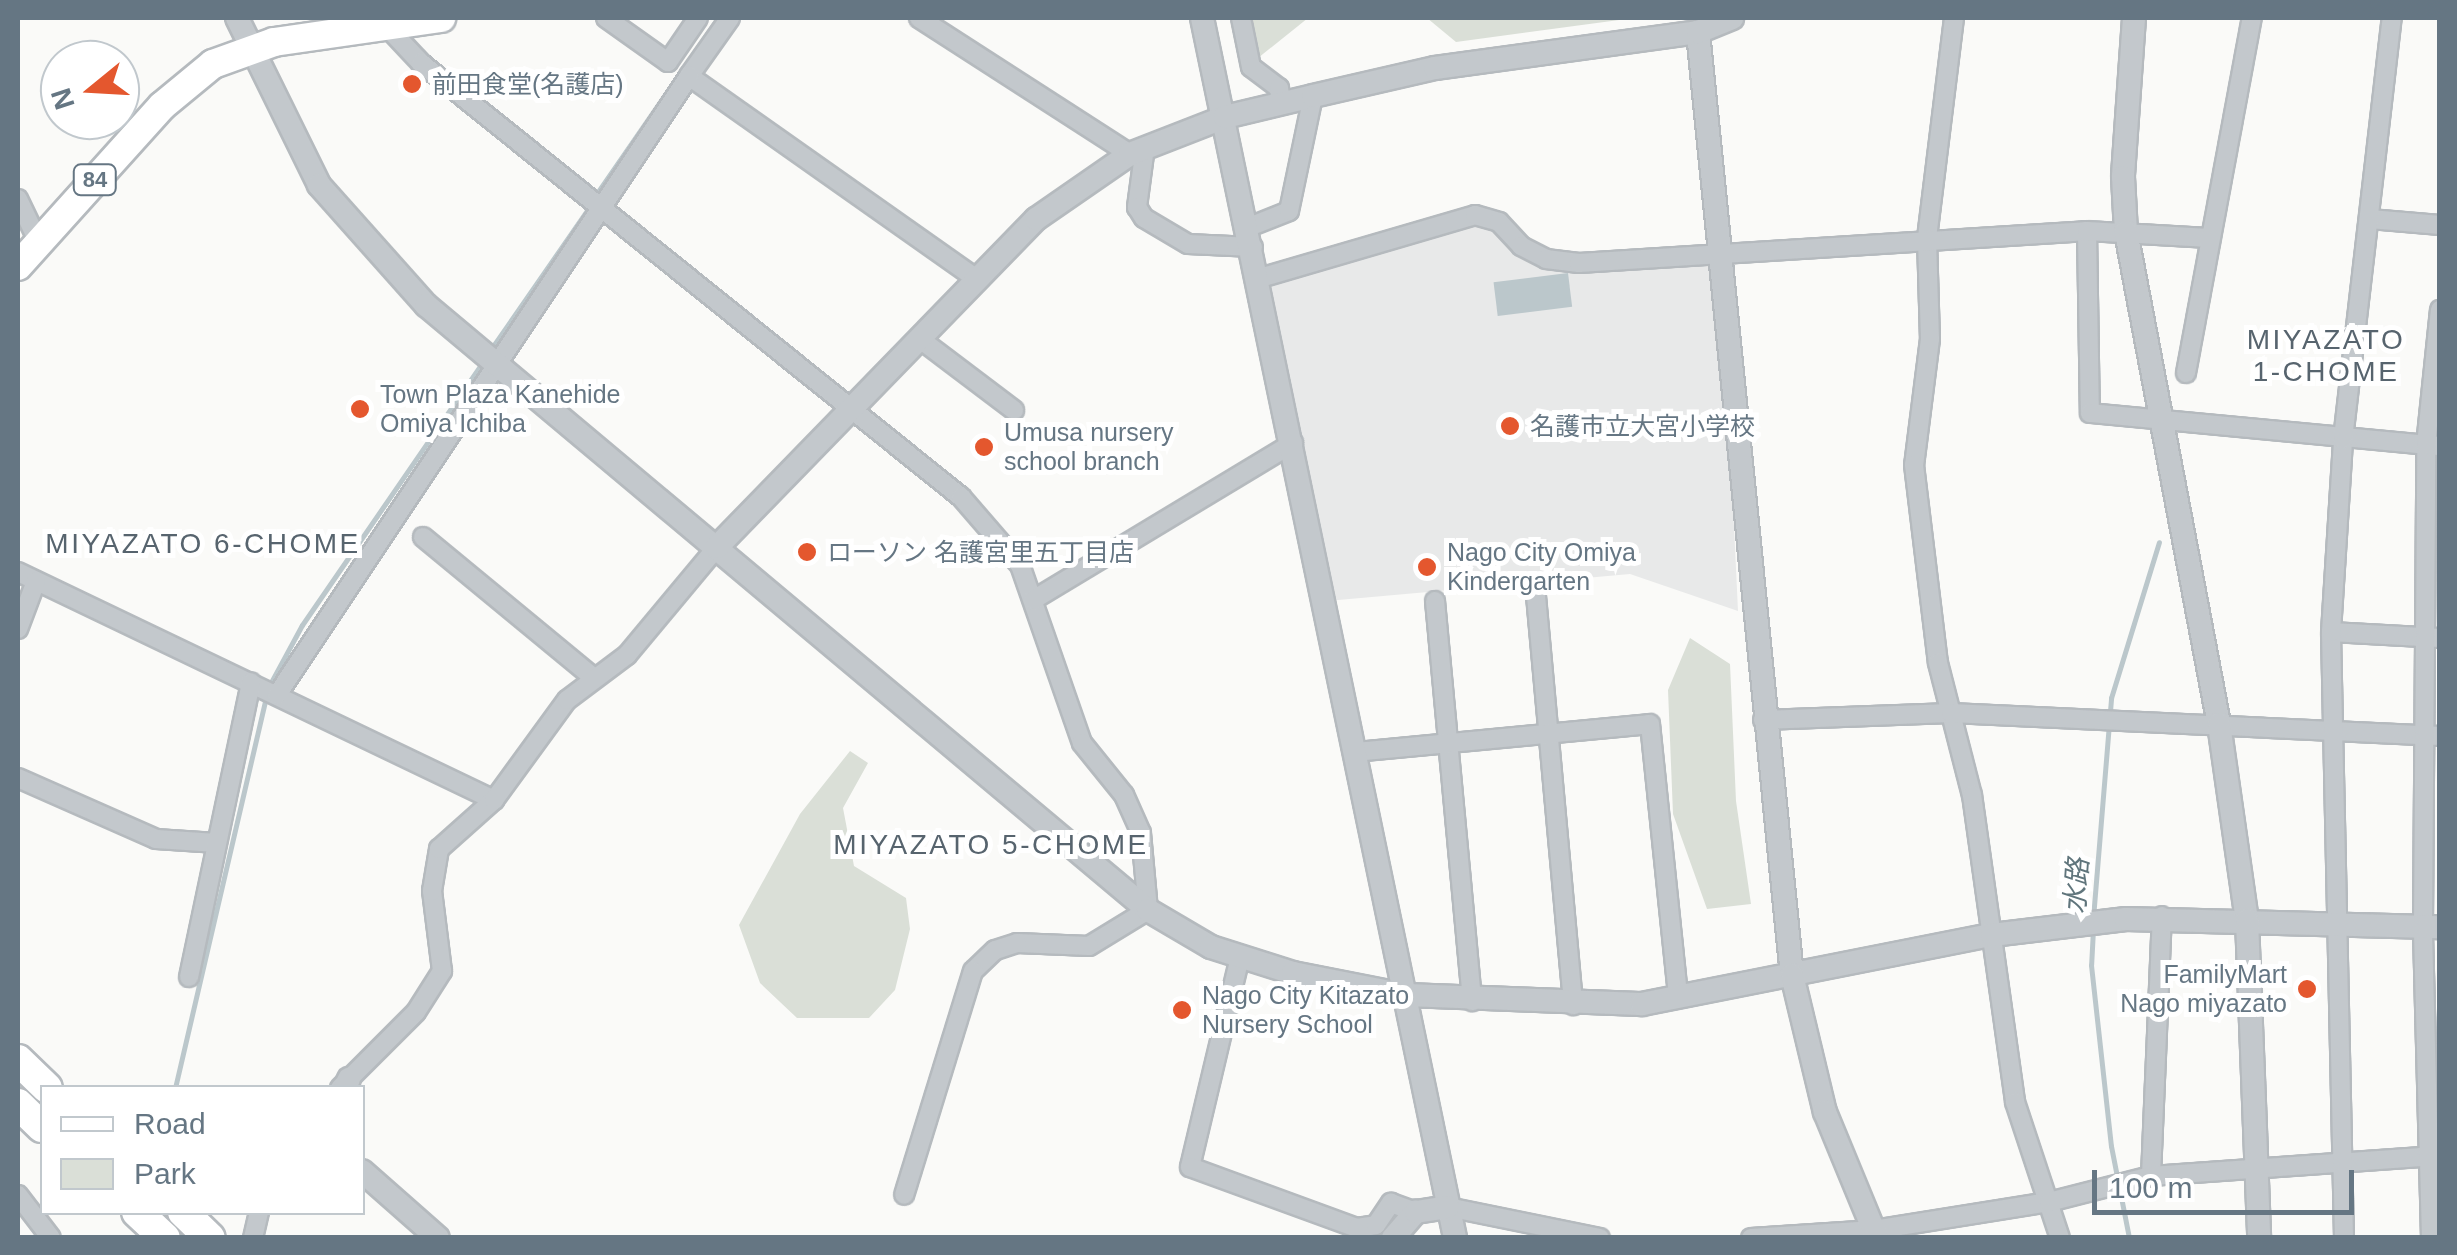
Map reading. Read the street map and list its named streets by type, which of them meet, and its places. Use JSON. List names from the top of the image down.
{
  "streets": {
    "main road": ["84"]
  },
  "districts": ["MIYAZATO 1-CHOME", "MIYAZATO 6-CHOME", "MIYAZATO 5-CHOME"],
  "water": ["水路"],
  "places": [
    "前田食堂(名護店)",
    "Town Plaza Kanehide Omiya Ichiba",
    "名護市立大宮小学校",
    "Umusa nursery school branch",
    "ローソン 名護宮里五丁目店",
    "Nago City Omiya Kindergarten",
    "FamilyMart Nago miyazato",
    "Nago City Kitazato Nursery School"
  ],
  "legend": ["Road", "Park"],
  "scale_bar": "100 m",
  "north": "left"
}
